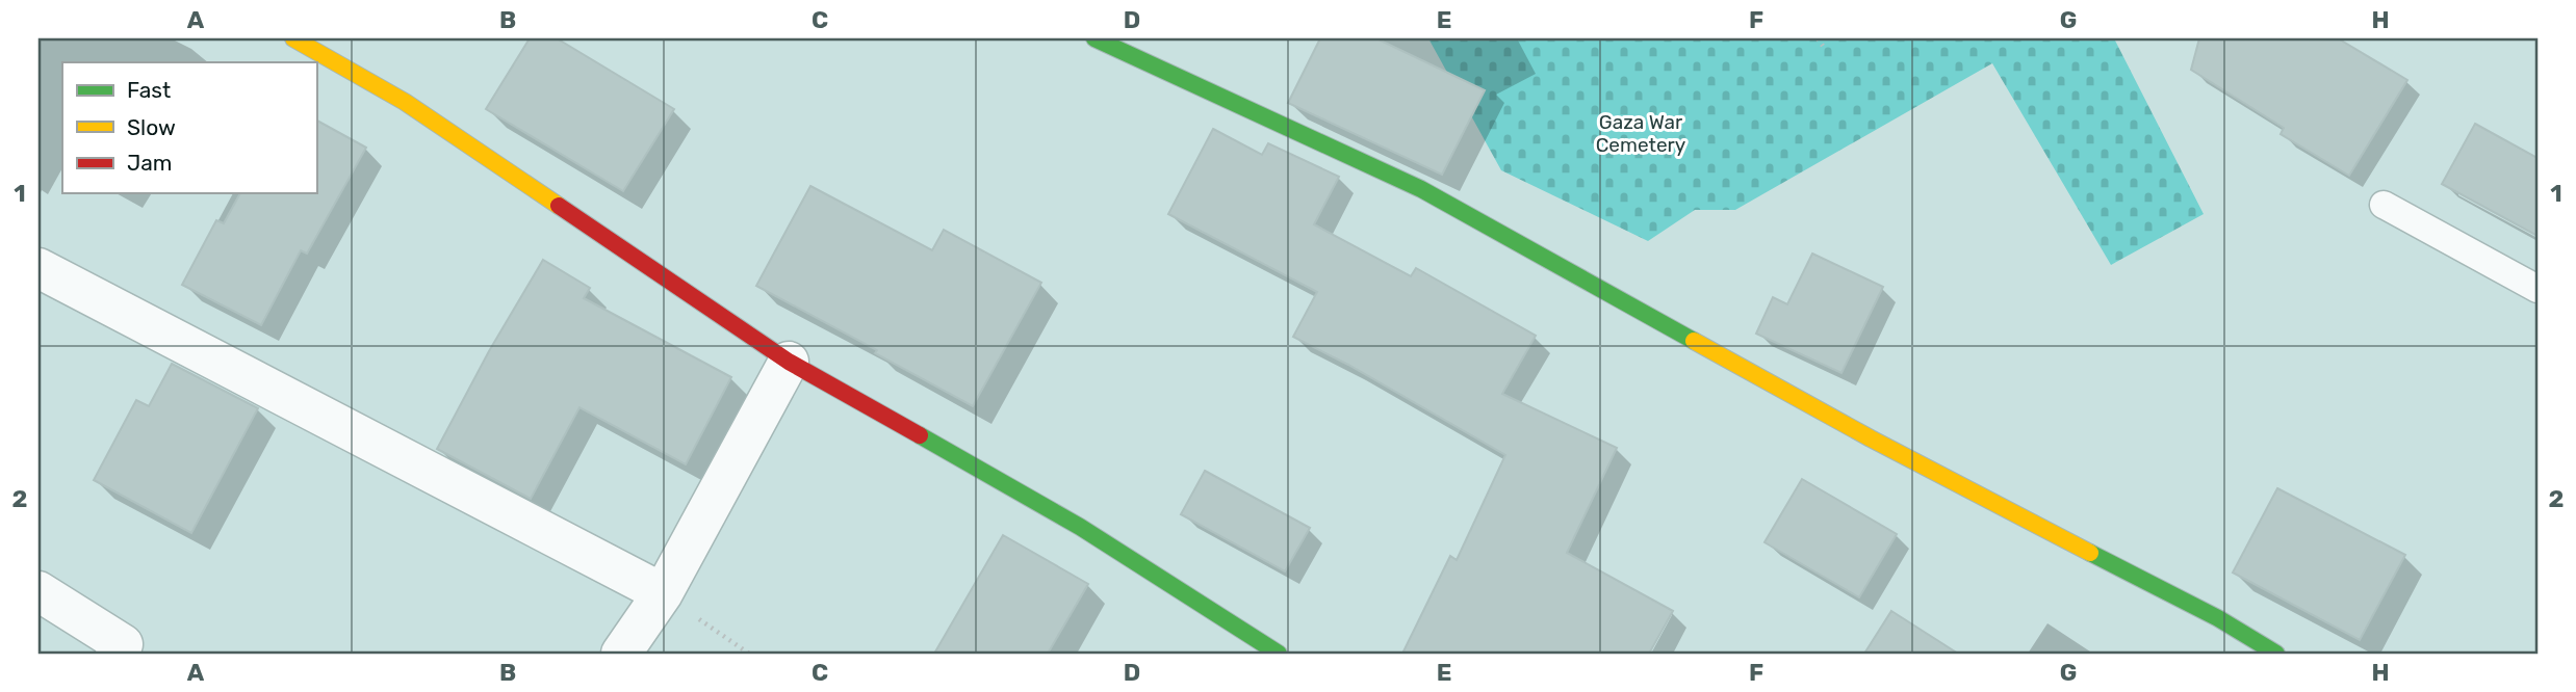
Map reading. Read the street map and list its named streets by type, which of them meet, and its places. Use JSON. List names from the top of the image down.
{
  "parks": ["Gaza War Cemetery"],
  "legend": ["Fast", "Slow", "Jam"],
  "grid": {
    "columns": [
      "A",
      "B",
      "C",
      "D",
      "E",
      "F",
      "G",
      "H"
    ],
    "rows": ["1", "2"]
  }
}
